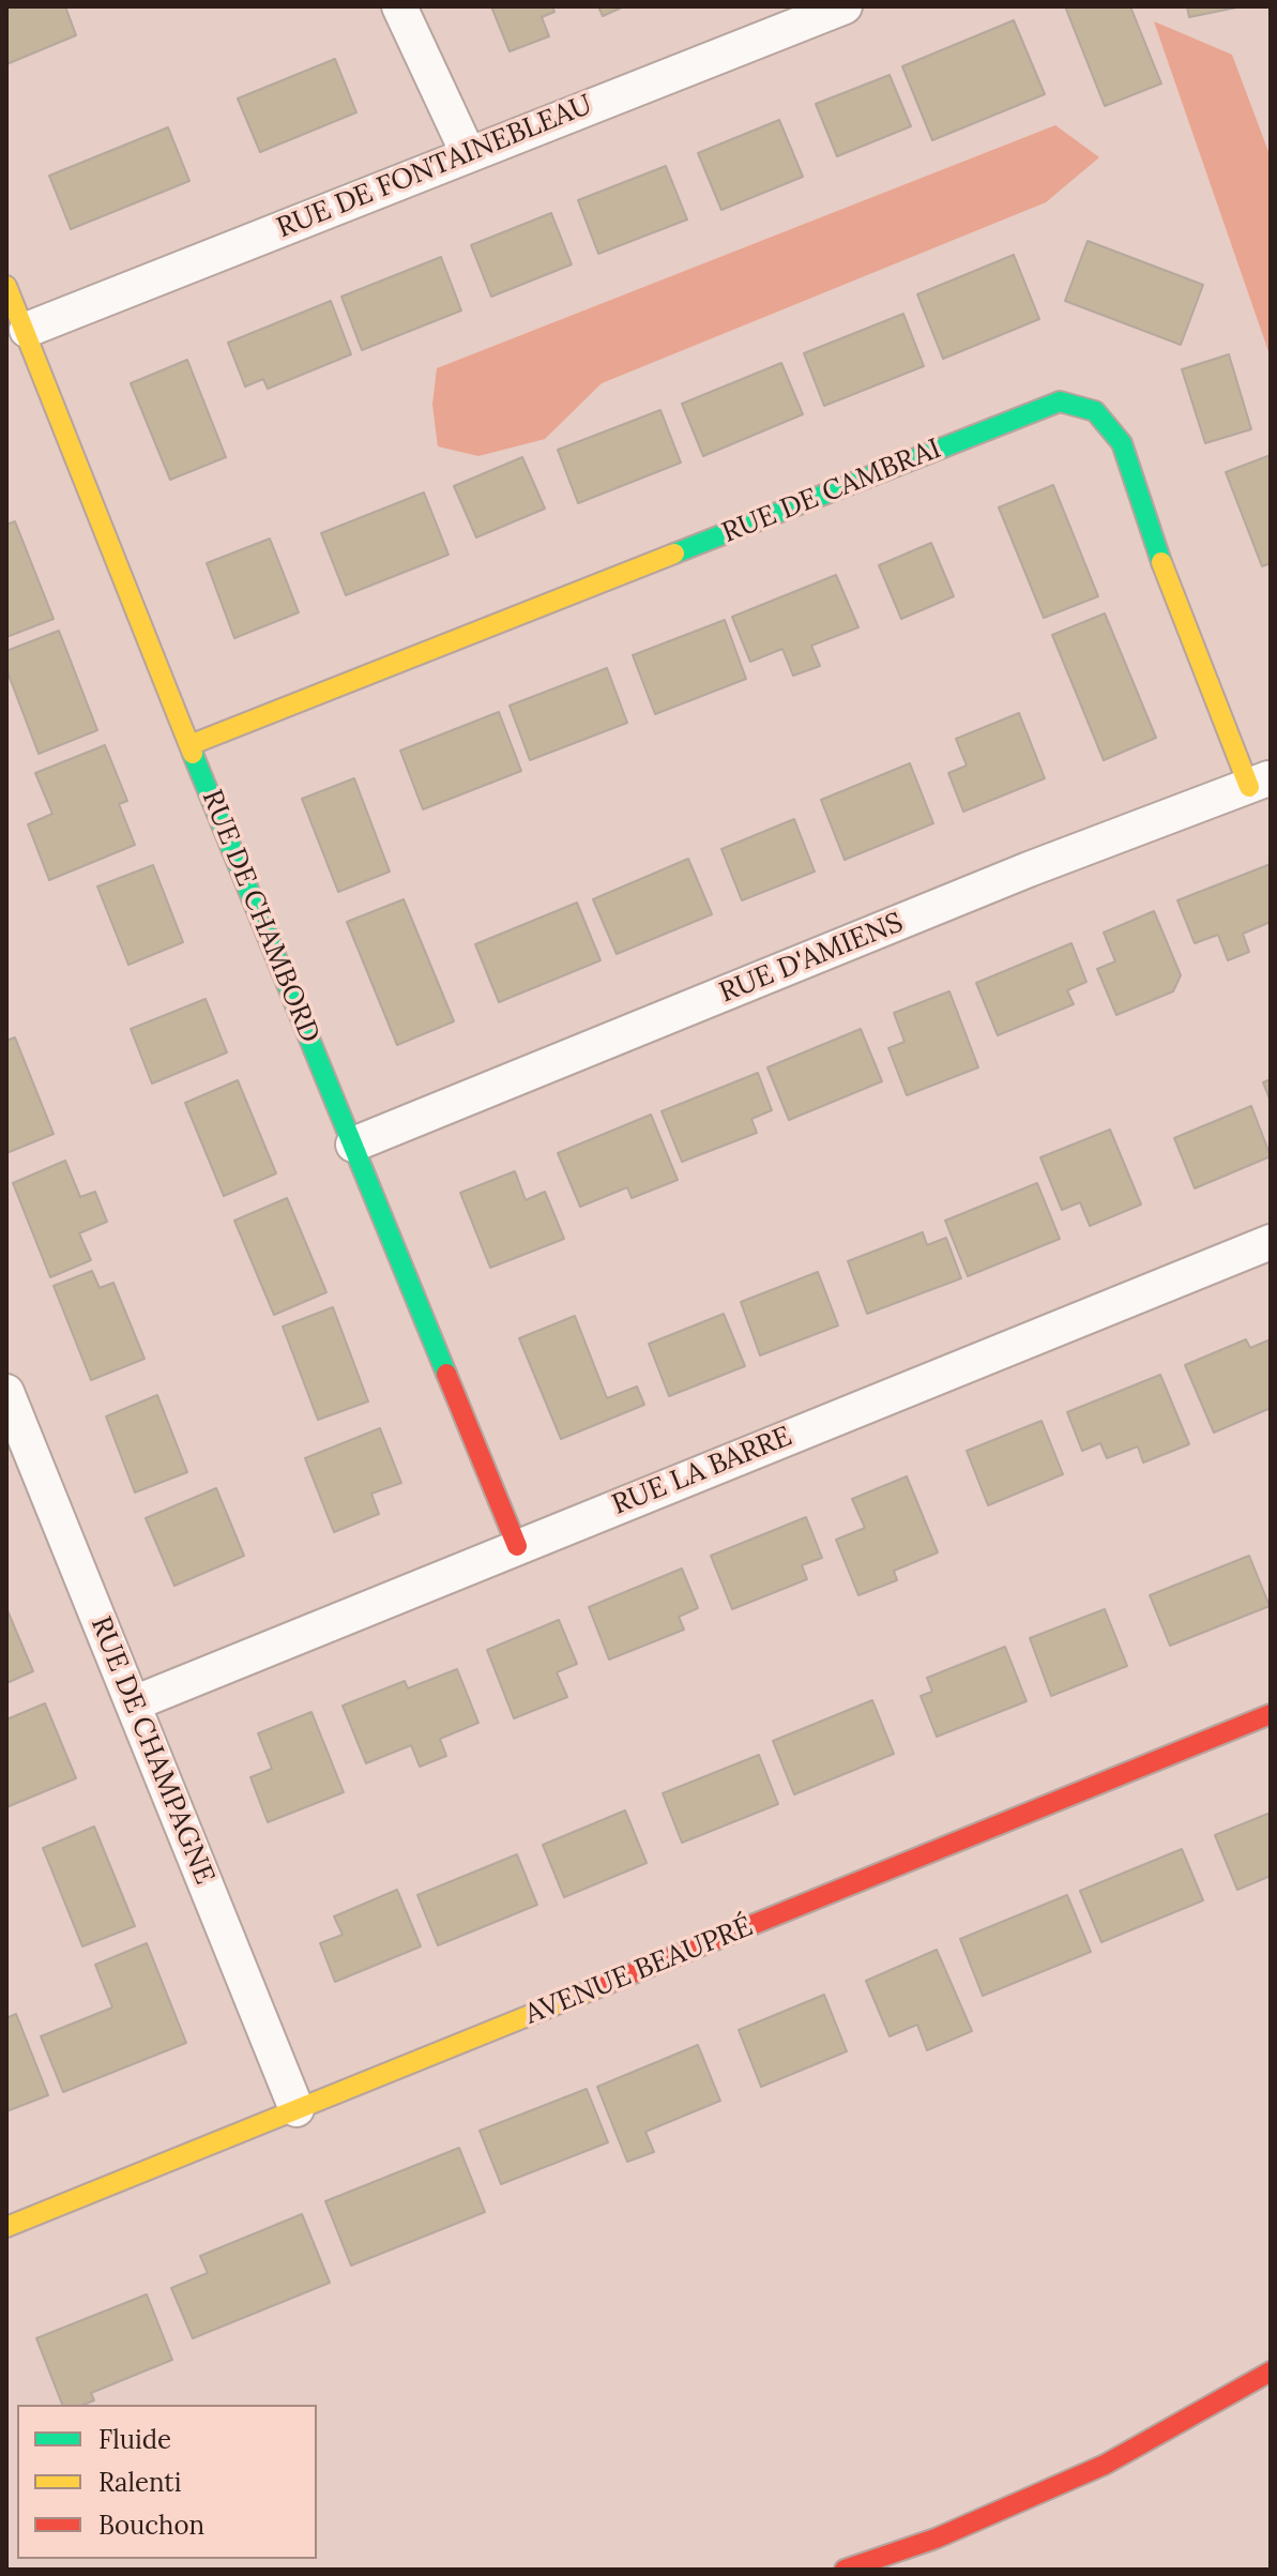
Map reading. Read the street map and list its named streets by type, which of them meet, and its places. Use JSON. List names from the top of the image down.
{
  "streets": {
    "main road": ["RUE DE CAMBRAI", "RUE DE CHAMBORD", "AVENUE BEAUPRÉ"],
    "street": [
      "RUE DE FONTAINEBLEAU",
      "RUE D'AMIENS",
      "RUE LA BARRE",
      "RUE DE CHAMPAGNE"
    ]
  },
  "crossings": [
    ["RUE DE FONTAINEBLEAU", "RUE DE CHAMBORD"],
    ["RUE DE CAMBRAI", "RUE DE CHAMBORD"],
    ["RUE DE CAMBRAI", "RUE D'AMIENS"],
    ["RUE DE CHAMBORD", "RUE D'AMIENS"],
    ["RUE DE CHAMBORD", "RUE LA BARRE"],
    ["RUE LA BARRE", "RUE DE CHAMPAGNE"],
    ["RUE DE CHAMPAGNE", "AVENUE BEAUPRÉ"]
  ],
  "legend": ["Fluide", "Ralenti", "Bouchon"]
}
